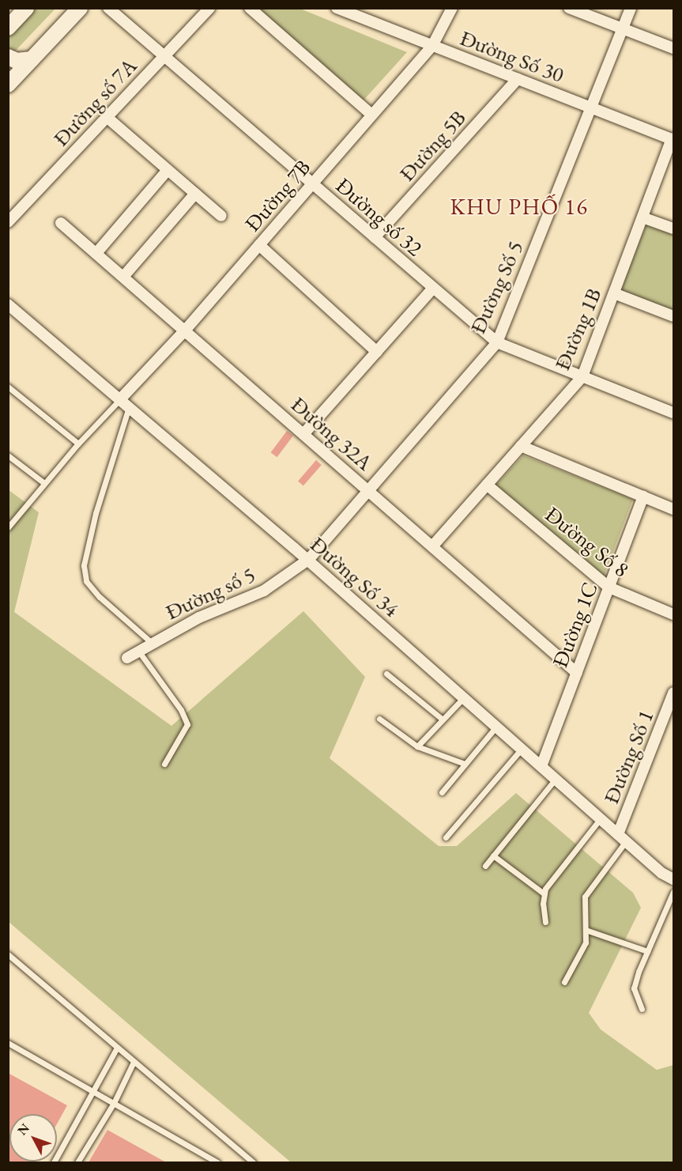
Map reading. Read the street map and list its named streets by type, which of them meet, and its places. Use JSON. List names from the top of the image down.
{
  "streets": {
    "street": [
      "Đường Số 30",
      "Đường số 7A",
      "Đường 5B",
      "Đường 7B",
      "Đường số 32",
      "Đường Số 5",
      "Đường 1B",
      "Đường 32A",
      "Đường Số 8",
      "Đường Số 34",
      "Đường số 5",
      "Đường 1C",
      "Đường Số 1"
    ]
  },
  "crossings": [
    ["Đường Số 30", "Đường 5B"],
    ["Đường Số 30", "Đường 7B"],
    ["Đường Số 30", "Đường Số 5"],
    ["Đường Số 30", "Đường 1B"],
    ["Đường số 7A", "Đường số 32"],
    ["Đường 5B", "Đường số 32"],
    ["Đường 7B", "Đường số 32"],
    ["Đường 7B", "Đường 32A"],
    ["Đường 7B", "Đường Số 34"],
    ["Đường số 32", "Đường Số 5"],
    ["Đường Số 5", "Đường 32A"],
    ["Đường Số 5", "Đường Số 34"],
    ["Đường Số 5", "Đường số 5"],
    ["Đường 1B", "Đường 32A"],
    ["Đường 1B", "Đường Số 8"],
    ["Đường 32A", "Đường 1C"],
    ["Đường Số 8", "Đường 1C"],
    ["Đường Số 34", "Đường số 5"],
    ["Đường Số 34", "Đường 1C"],
    ["Đường Số 34", "Đường Số 1"]
  ],
  "districts": ["KHU PHỐ 16"],
  "north": "top left"
}
